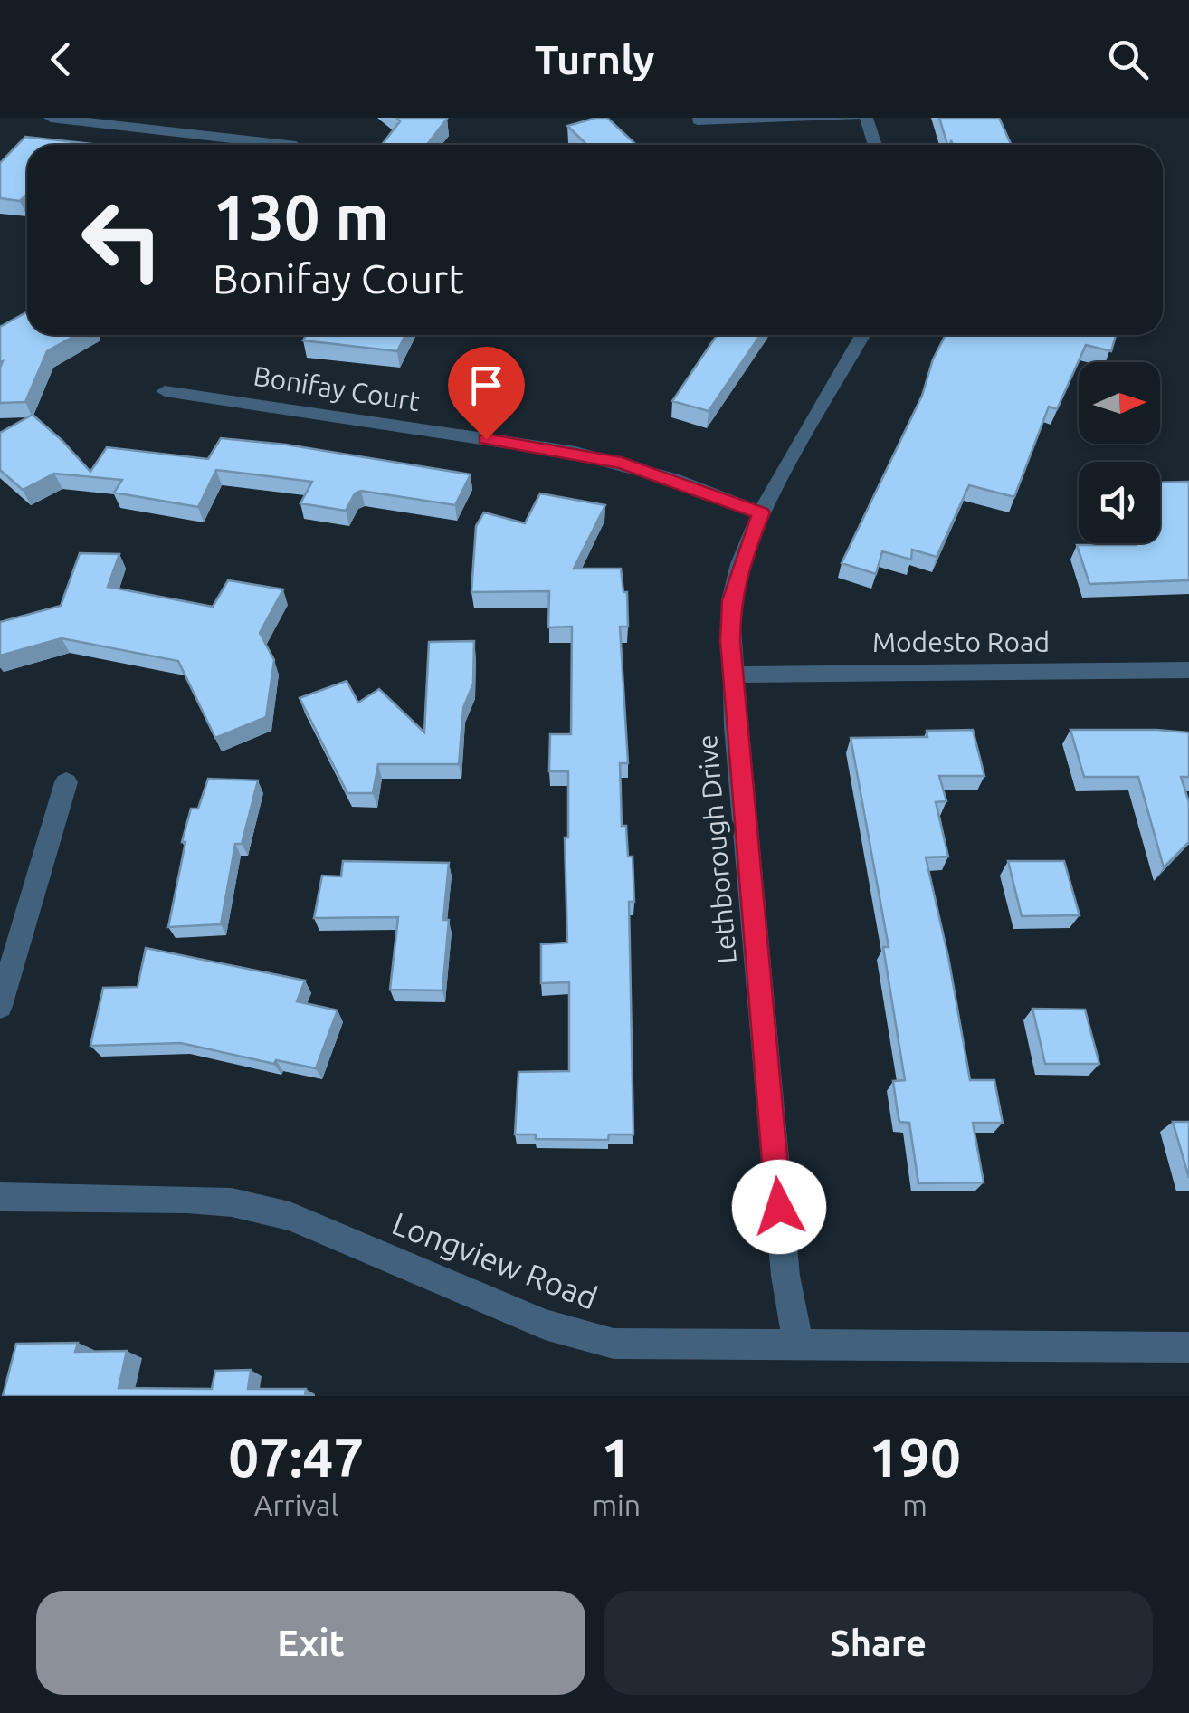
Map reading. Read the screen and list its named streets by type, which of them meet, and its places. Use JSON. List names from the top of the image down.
{
  "streets": {
    "street": [
      "Bonifay Court",
      "Modesto Road",
      "Lethborough Drive",
      "Longview Road"
    ]
  },
  "crossings": [
    ["Bonifay Court", "Lethborough Drive"],
    ["Modesto Road", "Lethborough Drive"],
    ["Lethborough Drive", "Longview Road"]
  ],
  "north": "right",
  "page": {
    "header": "Turnly",
    "turn": ["130 m", "Bonifay Court"],
    "eta": [
      "07:47",
      "Arrival",
      "1",
      "min",
      "190",
      "m"
    ],
    "buttons": ["Exit", "Share"]
  }
}
